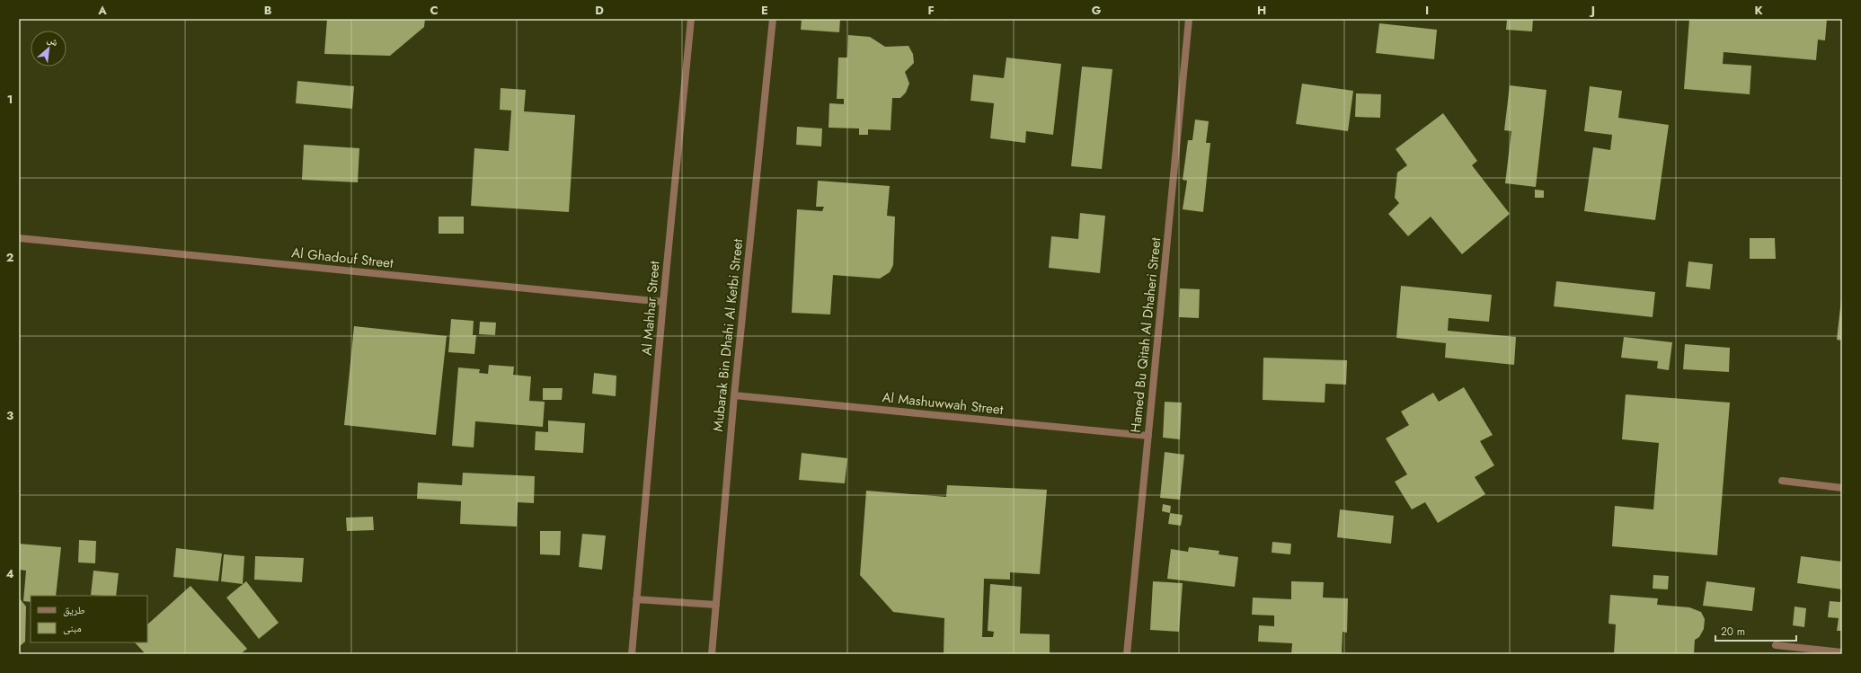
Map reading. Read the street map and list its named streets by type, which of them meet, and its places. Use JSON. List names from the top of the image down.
{
  "streets": {
    "street": [
      "Al Ghadouf Street",
      "Al Mahhar Street",
      "Mubarak Bin Dhahi Al Ketbi Street",
      "Hamed Bu Qitah Al Dhaheri Street",
      "Al Mashuwwah Street"
    ]
  },
  "crossings": [
    ["Al Ghadouf Street", "Al Mahhar Street"],
    ["Mubarak Bin Dhahi Al Ketbi Street", "Al Mashuwwah Street"],
    ["Hamed Bu Qitah Al Dhaheri Street", "Al Mashuwwah Street"]
  ],
  "legend": ["طريق", "مبنى"],
  "scale_bar": "20 m",
  "north": "top right",
  "grid": {
    "columns": [
      "A",
      "B",
      "C",
      "D",
      "E",
      "F",
      "G",
      "H",
      "I",
      "J",
      "K"
    ],
    "rows": [
      "1",
      "2",
      "3",
      "4"
    ]
  }
}
